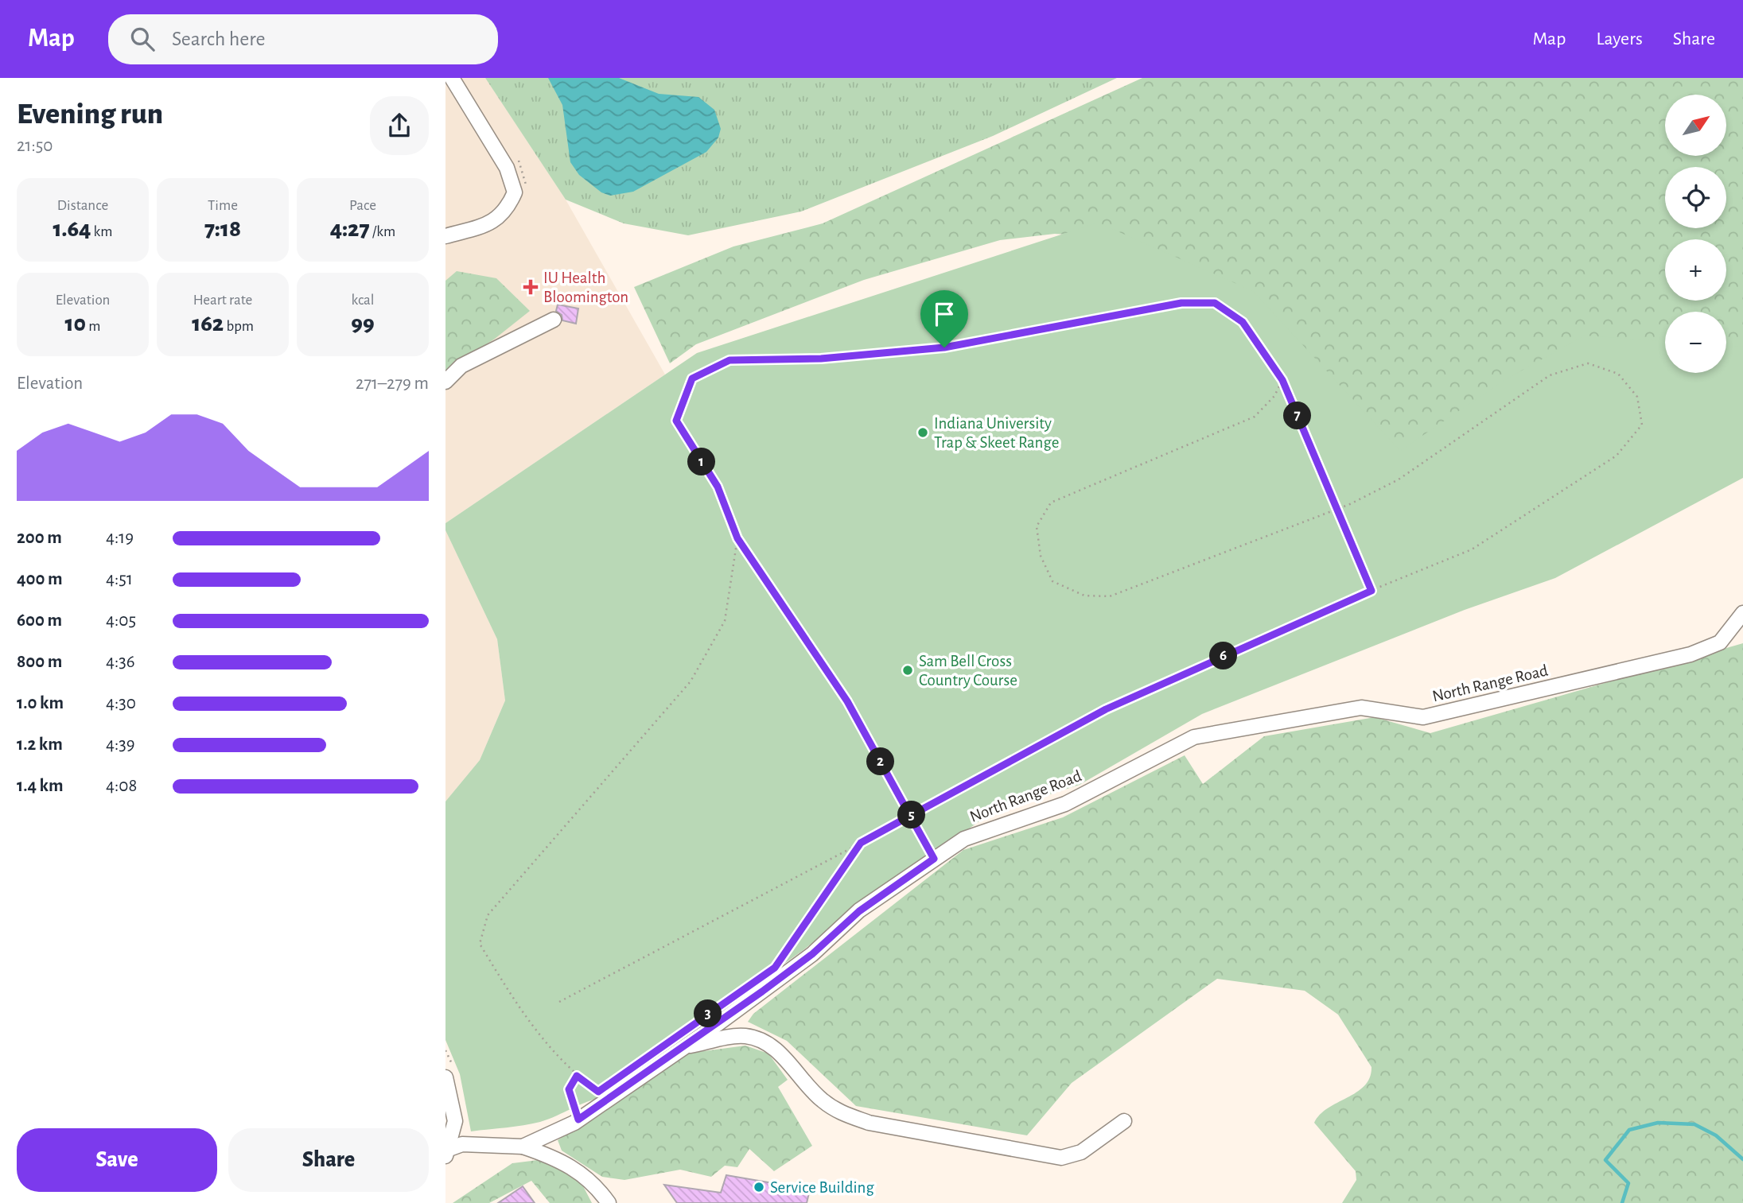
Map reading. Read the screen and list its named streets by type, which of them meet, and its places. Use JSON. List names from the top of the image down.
{
  "streets": {
    "street": ["North Range Road"]
  },
  "places": {
    "health": ["IU Health Bloomington"],
    "other": ["Indiana University Trap & Skeet Range", "Sam Bell Cross Country Course", "Service Building"]
  },
  "north": "top right",
  "page": {
    "header": "Map",
    "search": "Search here",
    "nav": ["Map", "Layers", "Share"],
    "heading": ["Evening run", "21:50"],
    "map_buttons": ["+", "−"],
    "stats": [
      ["Distance", "1.64 km"],
      ["Time", "7:18"],
      ["Pace", "4:27 /km"],
      ["Elevation", "10 m"],
      ["Heart rate", "162 bpm"],
      ["kcal", "99"]
    ],
    "chart": ["Elevation", "271–279 m"],
    "pins": [
      "7",
      "1",
      "6",
      "2",
      "5",
      "3"
    ],
    "list": [
      {
        "name": "200 m",
        "note": "4:19"
      },
      {
        "name": "400 m",
        "note": "4:51"
      },
      {
        "name": "600 m",
        "note": "4:05"
      },
      {
        "name": "800 m",
        "note": "4:36"
      },
      {
        "name": "1.0 km",
        "note": "4:30"
      },
      {
        "name": "1.2 km",
        "note": "4:39"
      },
      {
        "name": "1.4 km",
        "note": "4:08"
      }
    ],
    "buttons": ["Save", "Share"]
  }
}
